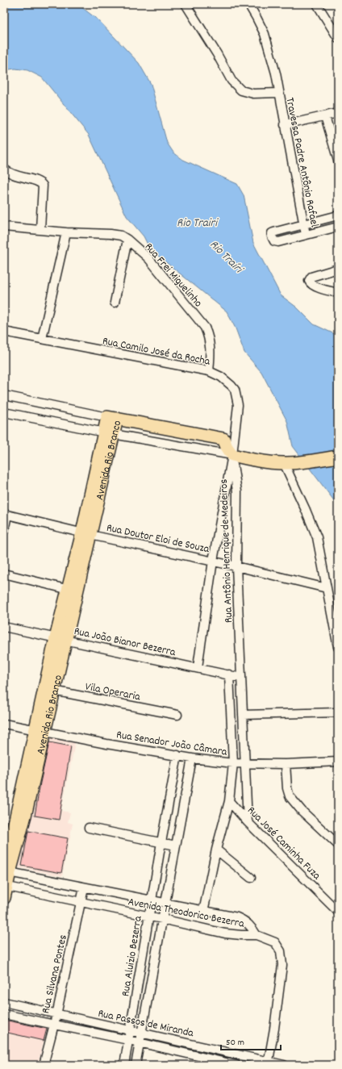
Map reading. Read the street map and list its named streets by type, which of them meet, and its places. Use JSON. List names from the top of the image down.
{
  "streets": {
    "main road": ["Avenida Rio Branco"],
    "street": [
      "Travessa Padre Antônio Rafael",
      "Rua Frei Miguelinho",
      "Rua Camilo José da Rocha",
      "Rua Doutor Eloi de Souza",
      "Rua Antônio Henrique de Medeiros",
      "Rua João Bianor Bezerra",
      "Vila Operaria",
      "Rua Senador João Câmara",
      "Rua José Caminha Fuza",
      "Avenida Theodorico Bezerra",
      "Rua Aluizio Bezerra",
      "Rua Silvana Pontes",
      "Rua Passos de Miranda"
    ]
  },
  "crossings": [
    ["Rua Frei Miguelinho", "Rua Camilo José da Rocha"],
    ["Rua Camilo José da Rocha", "Rua Antônio Henrique de Medeiros"],
    ["Avenida Rio Branco", "Rua Doutor Eloi de Souza"],
    ["Avenida Rio Branco", "Rua João Bianor Bezerra"],
    ["Avenida Rio Branco", "Vila Operaria"],
    ["Avenida Rio Branco", "Rua Senador João Câmara"],
    ["Avenida Rio Branco", "Avenida Theodorico Bezerra"],
    ["Rua Doutor Eloi de Souza", "Rua Antônio Henrique de Medeiros"],
    ["Rua Antônio Henrique de Medeiros", "Rua João Bianor Bezerra"],
    ["Rua Antônio Henrique de Medeiros", "Rua Senador João Câmara"],
    ["Rua Antônio Henrique de Medeiros", "Rua José Caminha Fuza"],
    ["Rua Senador João Câmara", "Rua Aluizio Bezerra"],
    ["Avenida Theodorico Bezerra", "Rua Aluizio Bezerra"],
    ["Avenida Theodorico Bezerra", "Rua Silvana Pontes"],
    ["Rua Aluizio Bezerra", "Rua Passos de Miranda"],
    ["Rua Silvana Pontes", "Rua Passos de Miranda"]
  ],
  "water": ["Rio Trairi", "Rio Traíri"],
  "scale_bar": "50 m"
}
